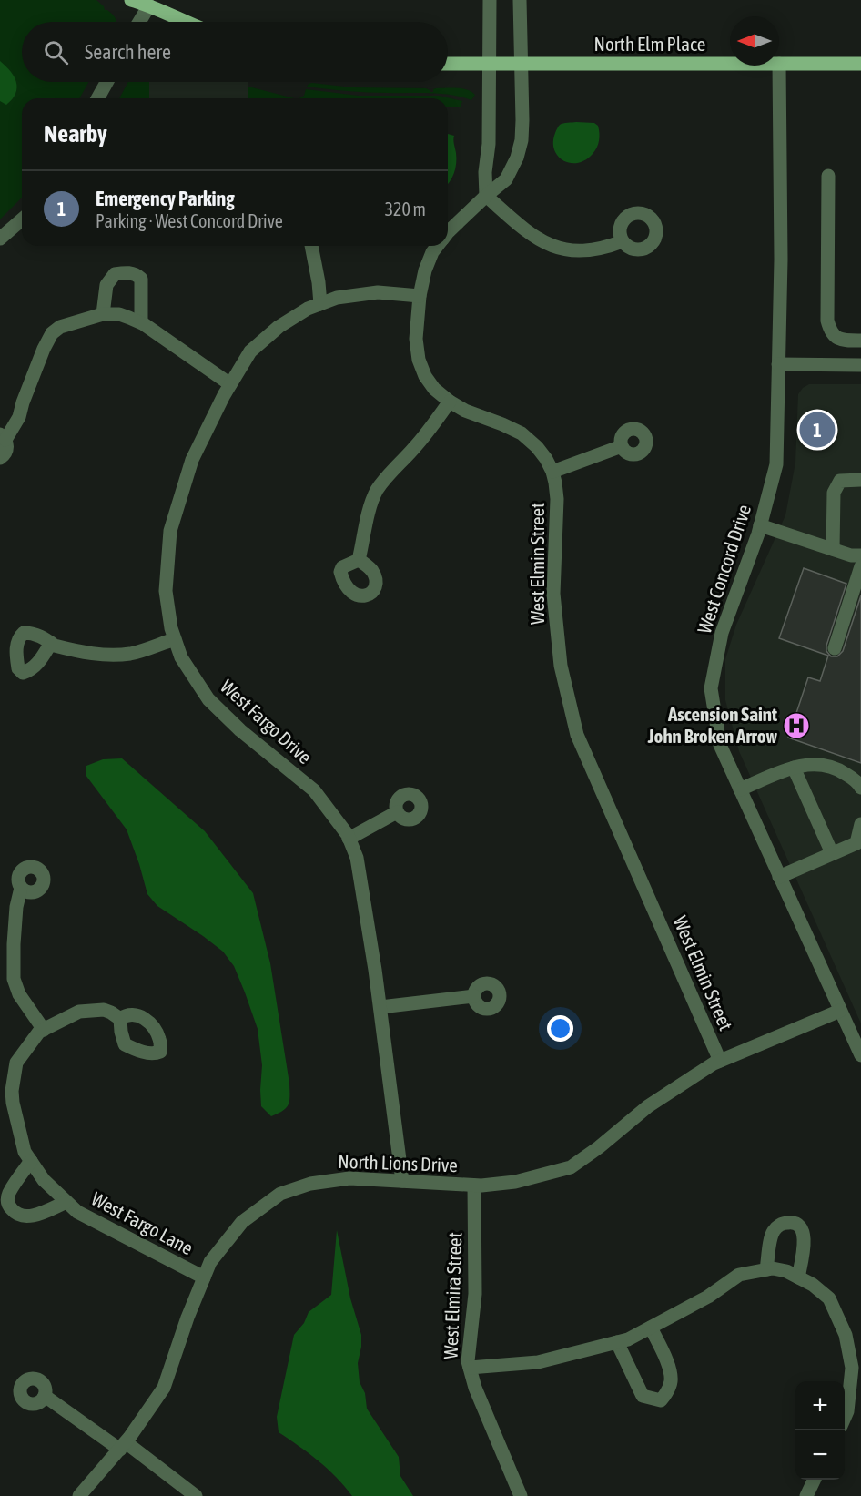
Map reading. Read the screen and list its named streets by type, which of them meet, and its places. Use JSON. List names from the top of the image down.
{
  "streets": {
    "main road": ["North Elm Place"],
    "street": [
      "West Elmin Street",
      "West Concord Drive",
      "West Fargo Drive",
      "North Lions Drive",
      "West Fargo Lane",
      "West Elmira Street"
    ]
  },
  "crossings": [
    ["North Elm Place", "West Concord Drive"],
    ["West Elmin Street", "West Fargo Drive"],
    ["West Elmin Street", "North Lions Drive"],
    ["West Concord Drive", "North Lions Drive"],
    ["West Fargo Drive", "North Lions Drive"],
    ["North Lions Drive", "West Fargo Lane"],
    ["North Lions Drive", "West Elmira Street"]
  ],
  "places": {
    "hospital": ["Ascension Saint John Broken Arrow"]
  },
  "north": "left",
  "page": {
    "search": "Search here",
    "heading": "Nearby",
    "list": [
      {
        "mark": "1",
        "name": "Emergency Parking",
        "note": "Parking · West Concord Drive",
        "value": "320 m"
      }
    ],
    "pins": "1",
    "map_buttons": ["+", "−"]
  }
}
